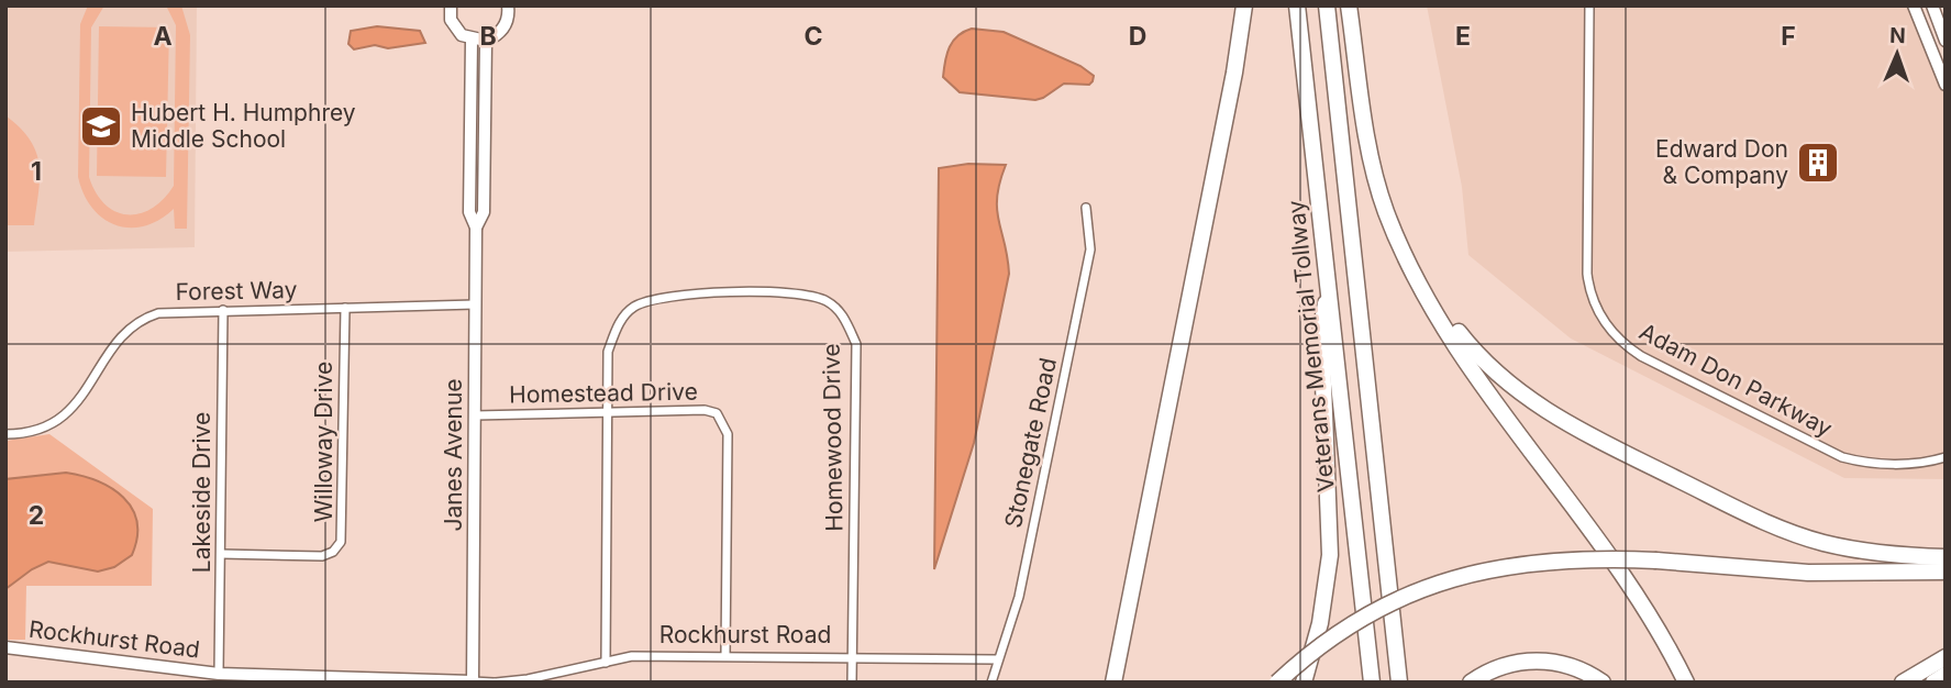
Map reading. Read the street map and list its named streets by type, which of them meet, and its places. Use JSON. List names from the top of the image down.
{
  "streets": {
    "highway": ["Veterans Memorial Tollway"],
    "street": [
      "Forest Way",
      "Adam Don Parkway",
      "Homestead Drive",
      "Homewood Drive",
      "Willoway Drive",
      "Stonegate Road",
      "Janes Avenue",
      "Lakeside Drive",
      "Rockhurst Road"
    ]
  },
  "crossings": [
    ["Forest Way", "Willoway Drive"],
    ["Forest Way", "Janes Avenue"],
    ["Forest Way", "Lakeside Drive"],
    ["Homestead Drive", "Homewood Drive"],
    ["Homestead Drive", "Janes Avenue"],
    ["Homestead Drive", "Rockhurst Road"],
    ["Homewood Drive", "Rockhurst Road"],
    ["Willoway Drive", "Lakeside Drive"],
    ["Stonegate Road", "Rockhurst Road"],
    ["Janes Avenue", "Rockhurst Road"],
    ["Lakeside Drive", "Rockhurst Road"]
  ],
  "places": {
    "school or university": ["Hubert H. Humphrey Middle School"],
    "building": ["Edward Don & Company"]
  },
  "north": "top",
  "grid": {
    "columns": [
      "A",
      "B",
      "C",
      "D",
      "E",
      "F"
    ],
    "rows": ["1", "2"]
  }
}
